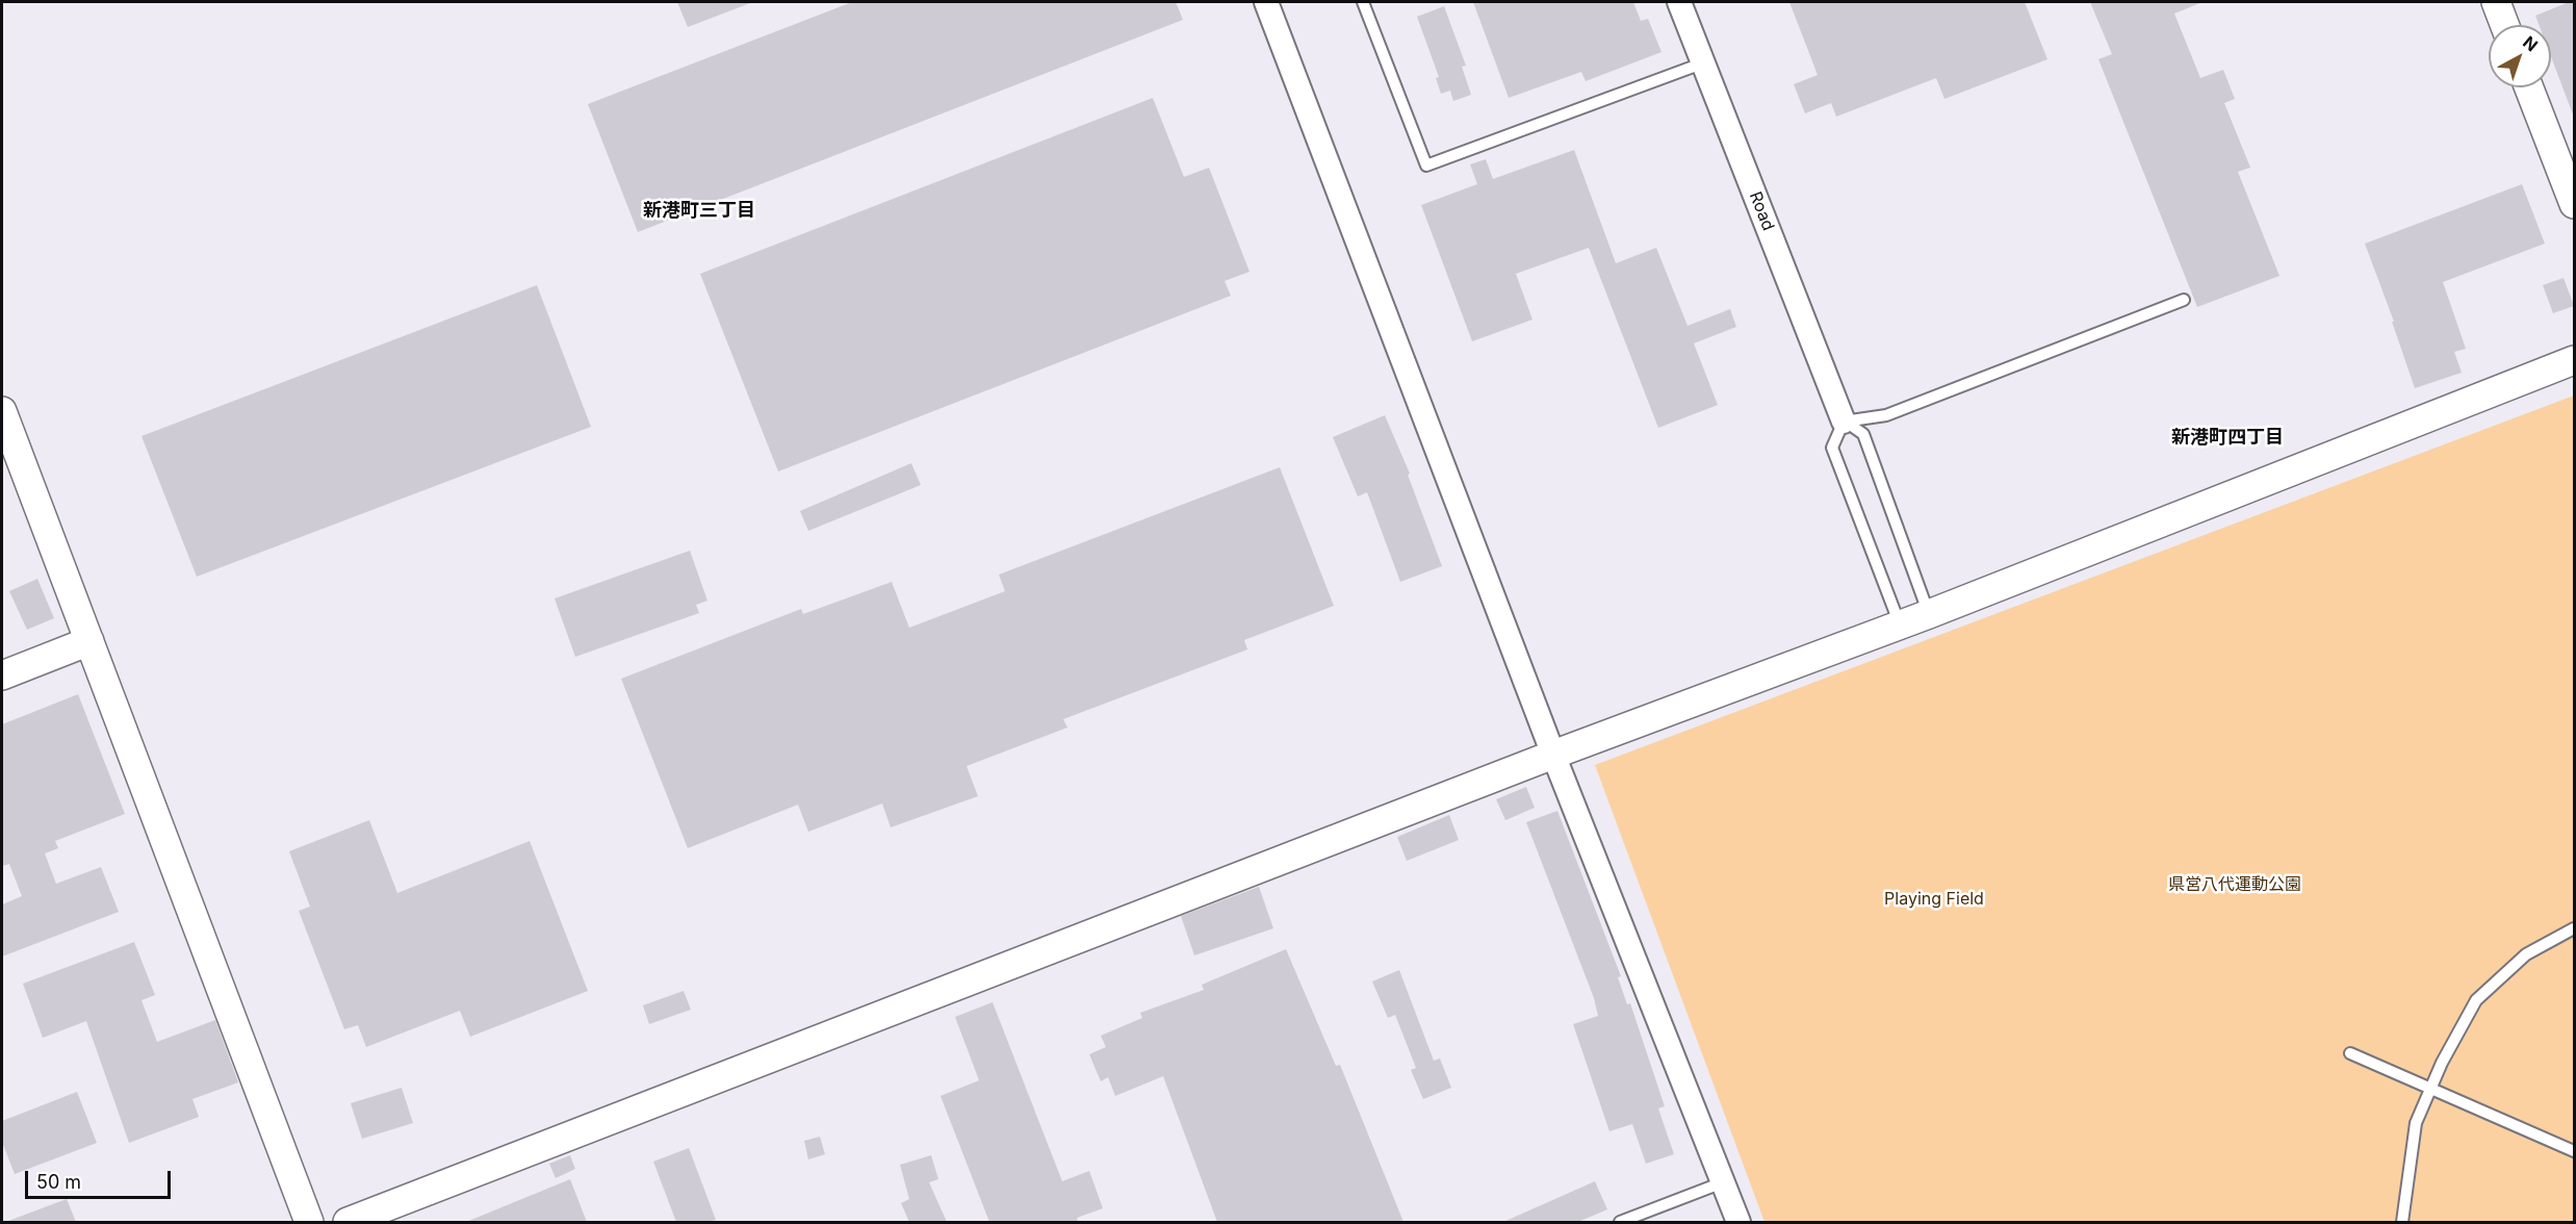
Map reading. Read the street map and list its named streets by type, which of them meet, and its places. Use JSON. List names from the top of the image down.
{
  "streets": {
    "street": ["Road"]
  },
  "districts": ["新港町三丁目", "新港町四丁目"],
  "parks": ["県営八代運動公園", "Playing Field"],
  "scale_bar": "50 m",
  "north": "top right"
}
